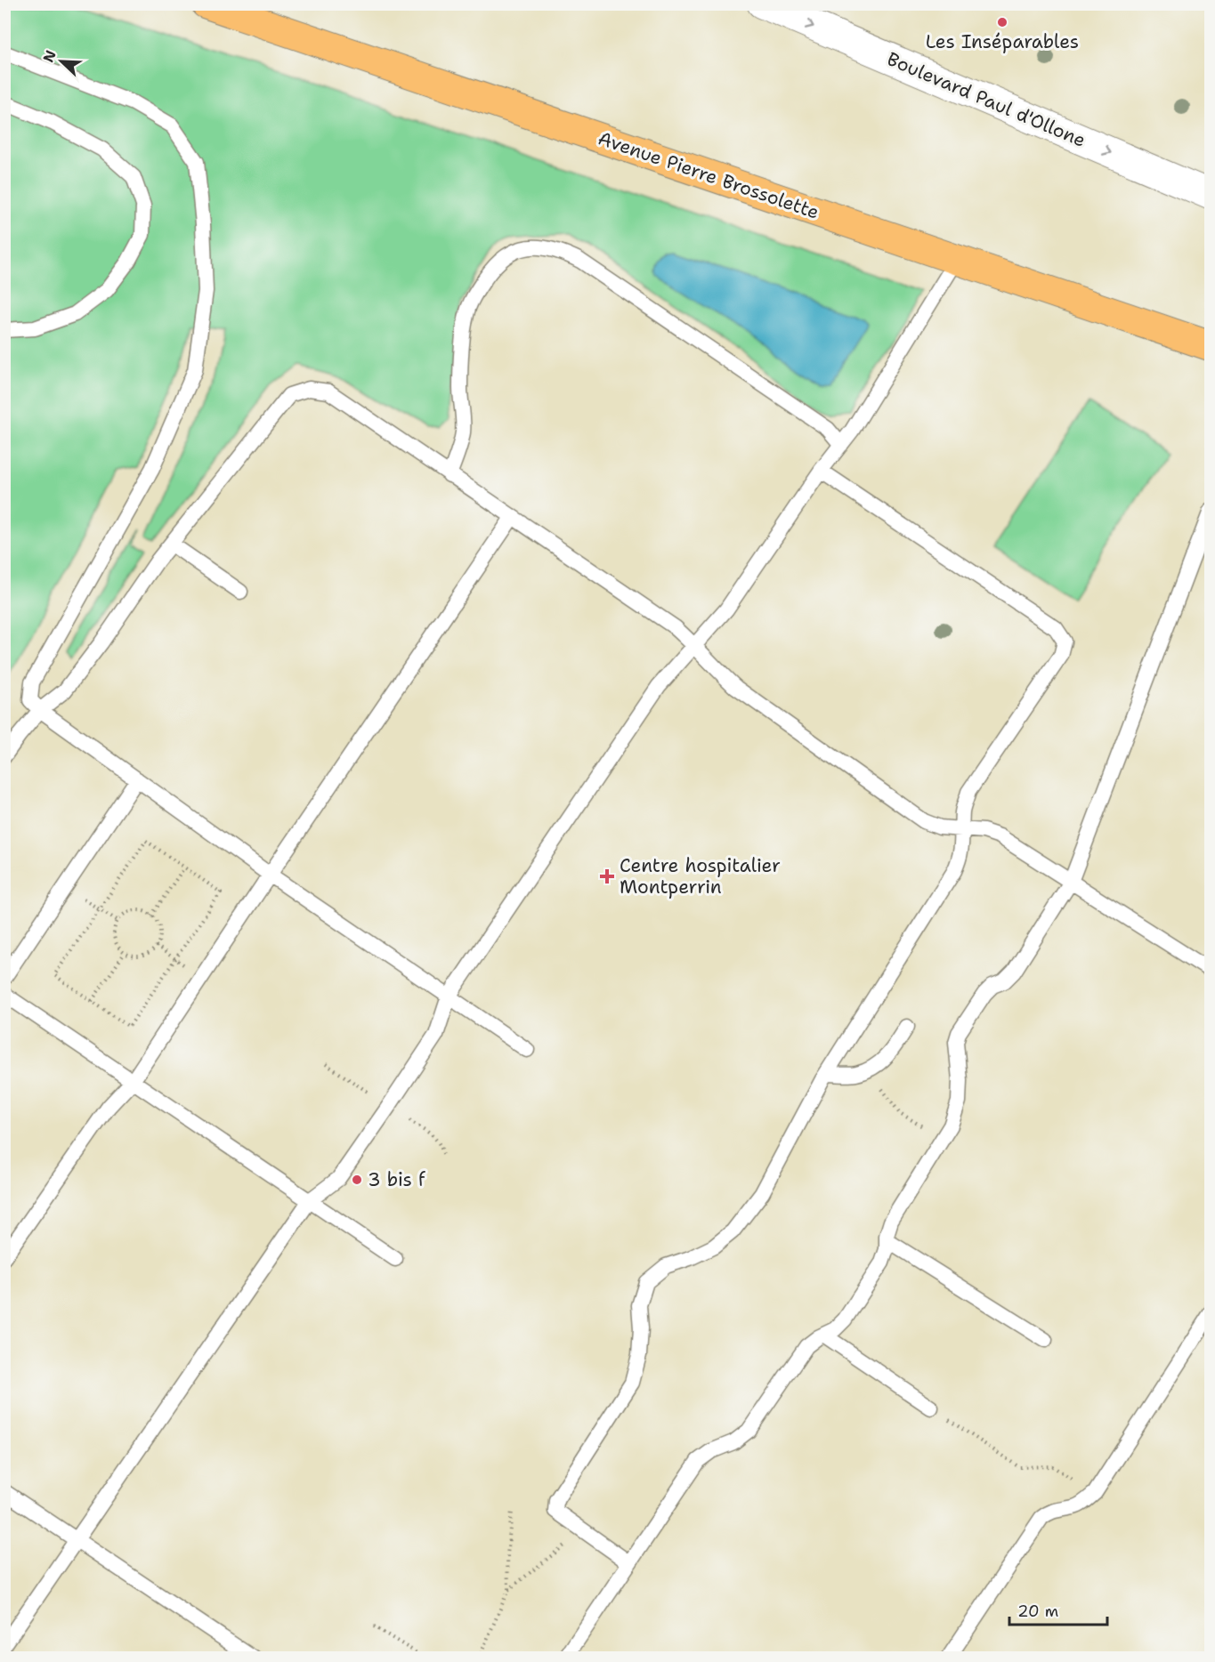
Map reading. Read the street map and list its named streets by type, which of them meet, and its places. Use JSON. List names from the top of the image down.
{
  "streets": {
    "main road": ["Avenue Pierre Brossolette"],
    "street": ["Boulevard Paul d'Ollone"]
  },
  "one_way": ["Boulevard Paul d'Ollone"],
  "places": {
    "other": ["Les Inséparables", "3 bis f"],
    "health": ["Centre hospitalier Montperrin"]
  },
  "scale_bar": "20 m",
  "north": "top left"
}
